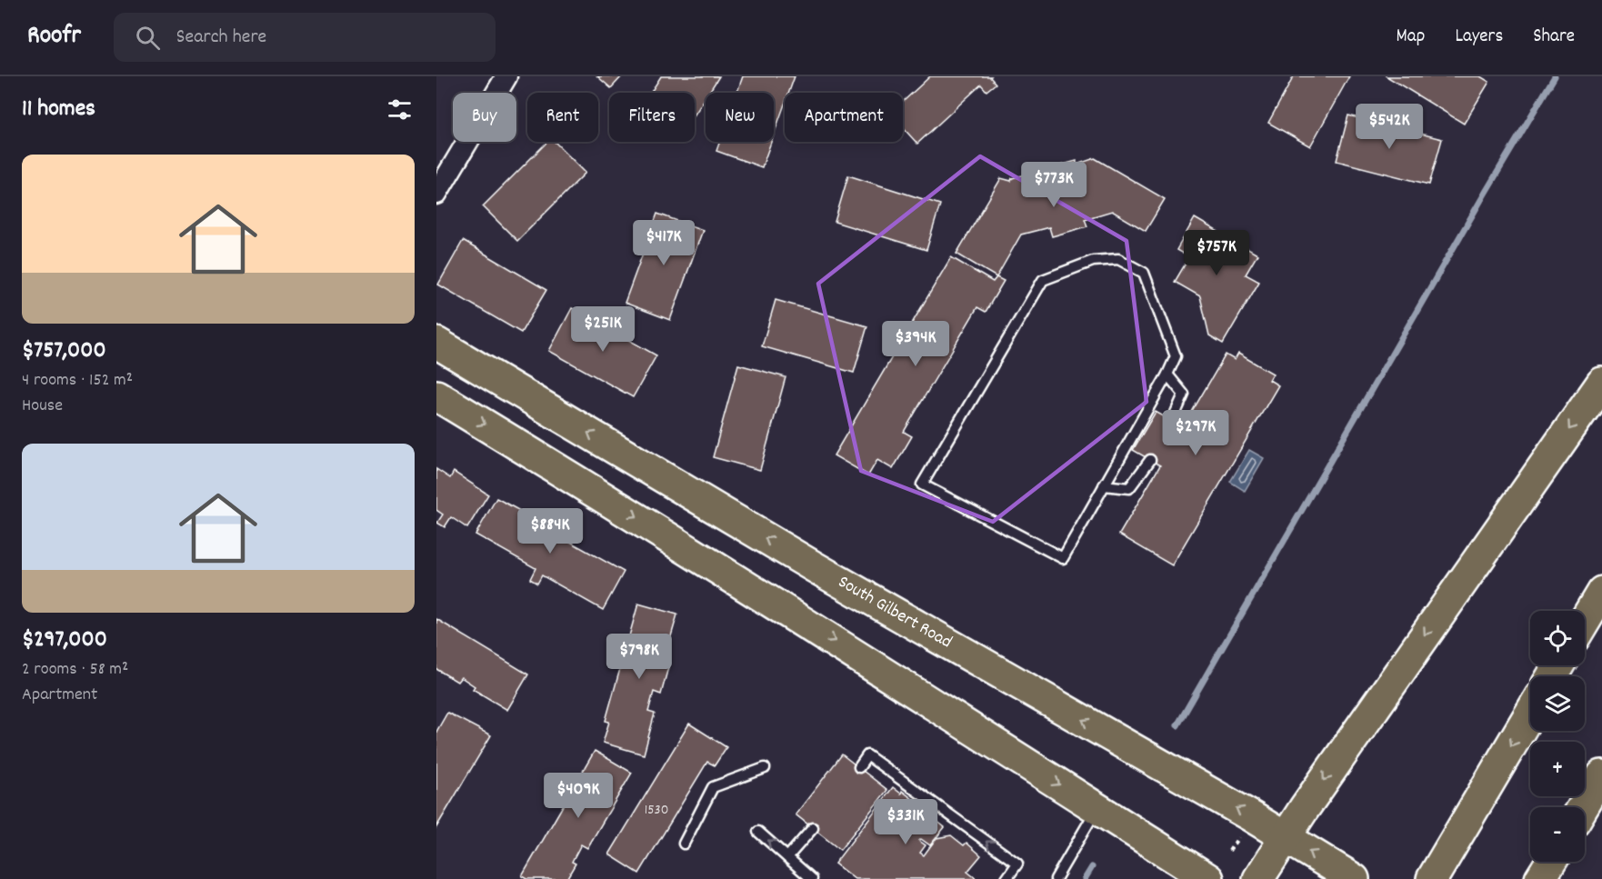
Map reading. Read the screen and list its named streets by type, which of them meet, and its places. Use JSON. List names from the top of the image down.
{
  "streets": {
    "main road": ["South Gilbert Road"]
  },
  "house_numbers": ["1530"],
  "page": {
    "header": "Roofr",
    "search": "Search here",
    "nav": ["Map", "Layers", "Share"],
    "heading": "11 homes",
    "chip": [
      "Buy",
      "Rent",
      "Filters",
      "New",
      "Apartment"
    ],
    "price": [
      "$542K",
      "$773K",
      "$417K",
      "$757K",
      "$251K",
      "$394K",
      "$297K",
      "$884K",
      "$798K",
      "$409K",
      "$331K"
    ],
    "list": [
      {
        "name": "$757,000",
        "note": "4 rooms · 152 m² · House"
      },
      {
        "name": "$297,000",
        "note": "2 rooms · 58 m² · Apartment"
      }
    ],
    "map_buttons": ["+", "−"]
  }
}
